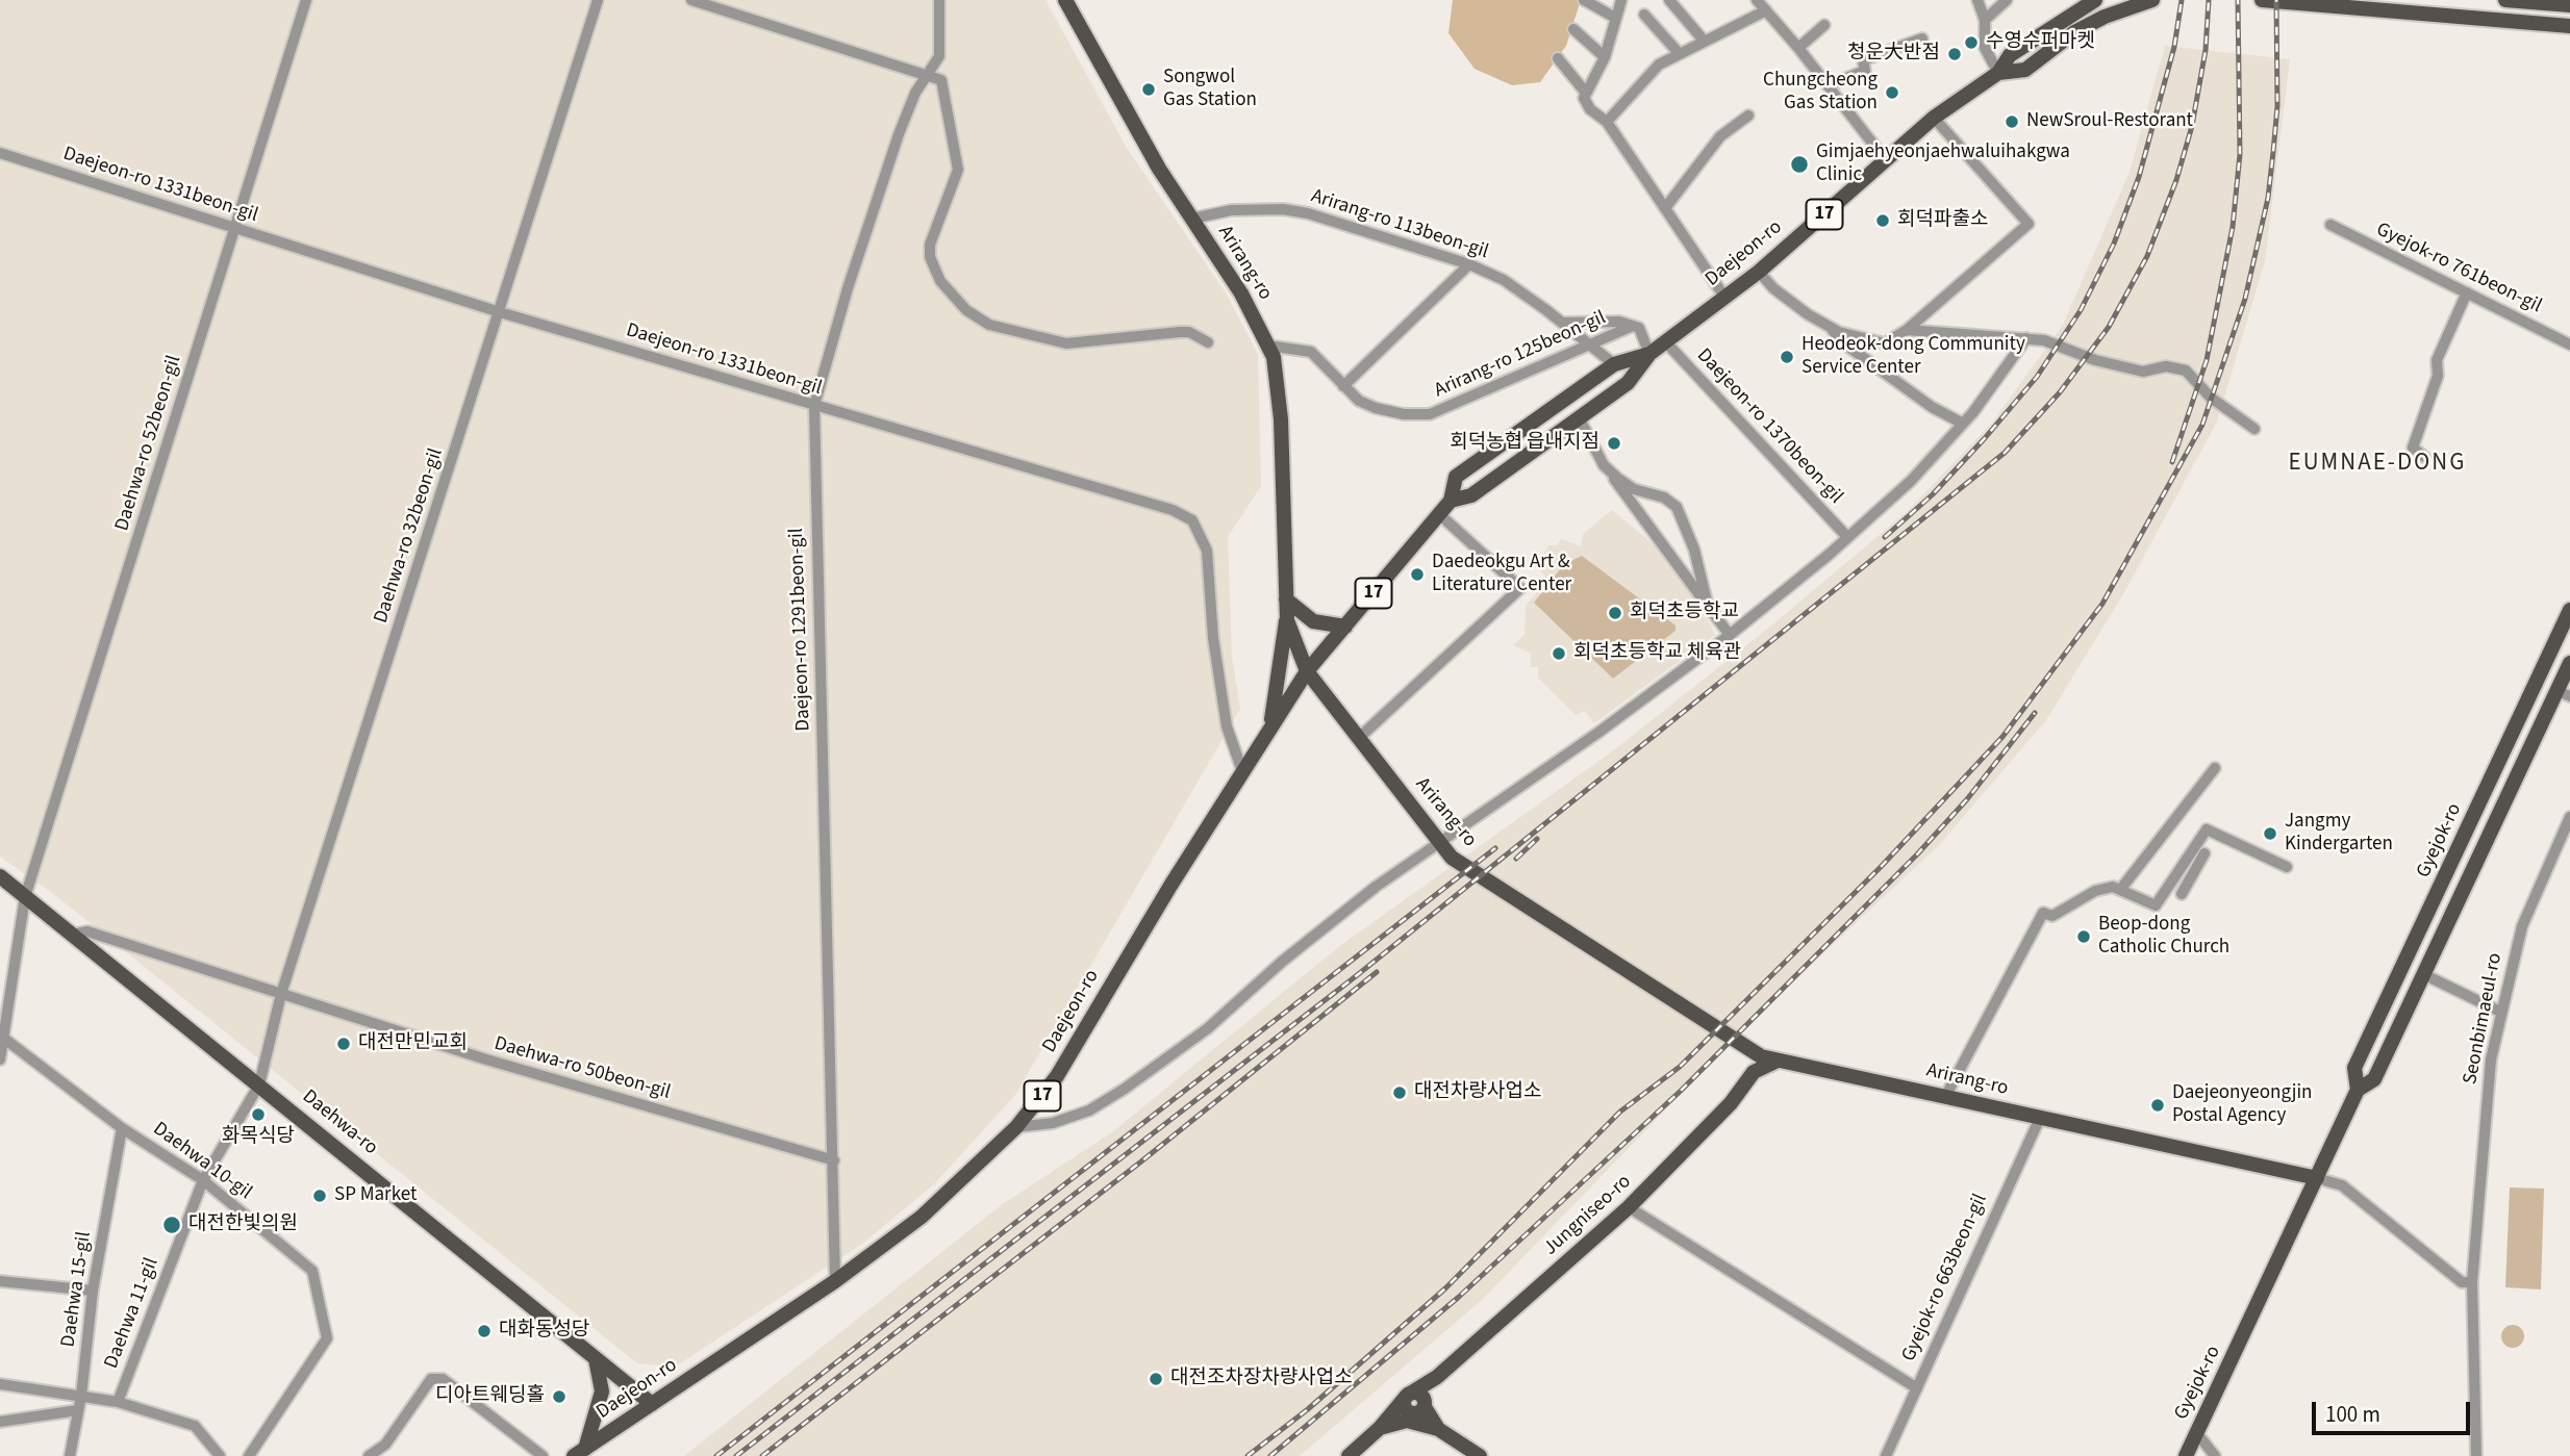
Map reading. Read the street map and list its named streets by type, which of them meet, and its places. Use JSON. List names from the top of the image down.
{
  "streets": {
    "main road": [
      "17",
      "Daejeon-ro",
      "Arirang-ro",
      "Gyejok-ro",
      "Daehwa-ro",
      "Jungniseo-ro"
    ],
    "street": [
      "Daejeon-ro 1331beon-gil",
      "Arirang-ro 113beon-gil",
      "Gyejok-ro 761beon-gil",
      "Arirang-ro 125beon-gil",
      "Daejeon-ro 1370beon-gil",
      "Daehwa-ro 52beon-gil",
      "Daehwa-ro 32beon-gil",
      "Daejeon-ro 1291beon-gil",
      "Seonbimaeul-ro",
      "Daehwa-ro 50beon-gil",
      "Daehwa 10-gil",
      "Gyejok-ro 663beon-gil",
      "Daehwa 15-gil",
      "Daehwa 11-gil"
    ]
  },
  "crossings": [
    ["Daejeon-ro 1331beon-gil", "Daejeon-ro"],
    ["Daejeon-ro 1331beon-gil", "Daehwa-ro 52beon-gil"],
    ["Daejeon-ro 1331beon-gil", "Daehwa-ro 32beon-gil"],
    ["Daejeon-ro 1331beon-gil", "Daejeon-ro 1291beon-gil"],
    ["Arirang-ro 113beon-gil", "Daejeon-ro"],
    ["Arirang-ro 113beon-gil", "Arirang-ro"],
    ["Arirang-ro 113beon-gil", "Arirang-ro 125beon-gil"],
    ["Daejeon-ro", "Arirang-ro"],
    ["Daejeon-ro", "Daejeon-ro 1370beon-gil"],
    ["Daejeon-ro", "Daejeon-ro 1291beon-gil"],
    ["Daejeon-ro", "Daehwa-ro"],
    ["Arirang-ro", "Arirang-ro 125beon-gil"],
    ["Arirang-ro", "Gyejok-ro"],
    ["Arirang-ro", "Jungniseo-ro"],
    ["Arirang-ro", "Gyejok-ro 663beon-gil"],
    ["Daehwa-ro 52beon-gil", "Daehwa-ro"],
    ["Daehwa-ro 52beon-gil", "Daehwa 10-gil"],
    ["Daehwa-ro 32beon-gil", "Daehwa-ro 50beon-gil"],
    ["Daehwa-ro 32beon-gil", "Daehwa-ro"],
    ["Daehwa-ro 32beon-gil", "Daehwa 11-gil"],
    ["Daejeon-ro 1291beon-gil", "Daehwa-ro 50beon-gil"],
    ["Daehwa-ro 50beon-gil", "Daehwa-ro"],
    ["Daehwa-ro", "Daehwa 11-gil"],
    ["Daehwa 10-gil", "Daehwa 15-gil"],
    ["Daehwa 10-gil", "Daehwa 11-gil"]
  ],
  "districts": ["EUMNAE-DONG"],
  "places": [
    "수영수퍼마켓",
    "청운大반점",
    "Songwol Gas Station",
    "Chungcheong Gas Station",
    "NewSroul-Restorant",
    "Gimjaehyeonjaehwaluihakgwa Clinic",
    "회덕파출소",
    "Heodeok-dong Community Service Center",
    "회덕농협 읍내지점",
    "Daedeokgu Art & Literature Center",
    "회덕초등학교",
    "회덕초등학교 체육관",
    "Jangmy Kindergarten",
    "Beop-dong Catholic Church",
    "대전만민교회",
    "대전차량사업소",
    "Daejeonyeongjin Postal Agency",
    "화목식당",
    "SP Market",
    "대전한빛의원",
    "대화동성당",
    "대전조차장차량사업소",
    "디아트웨딩홀"
  ],
  "scale_bar": "100 m"
}
